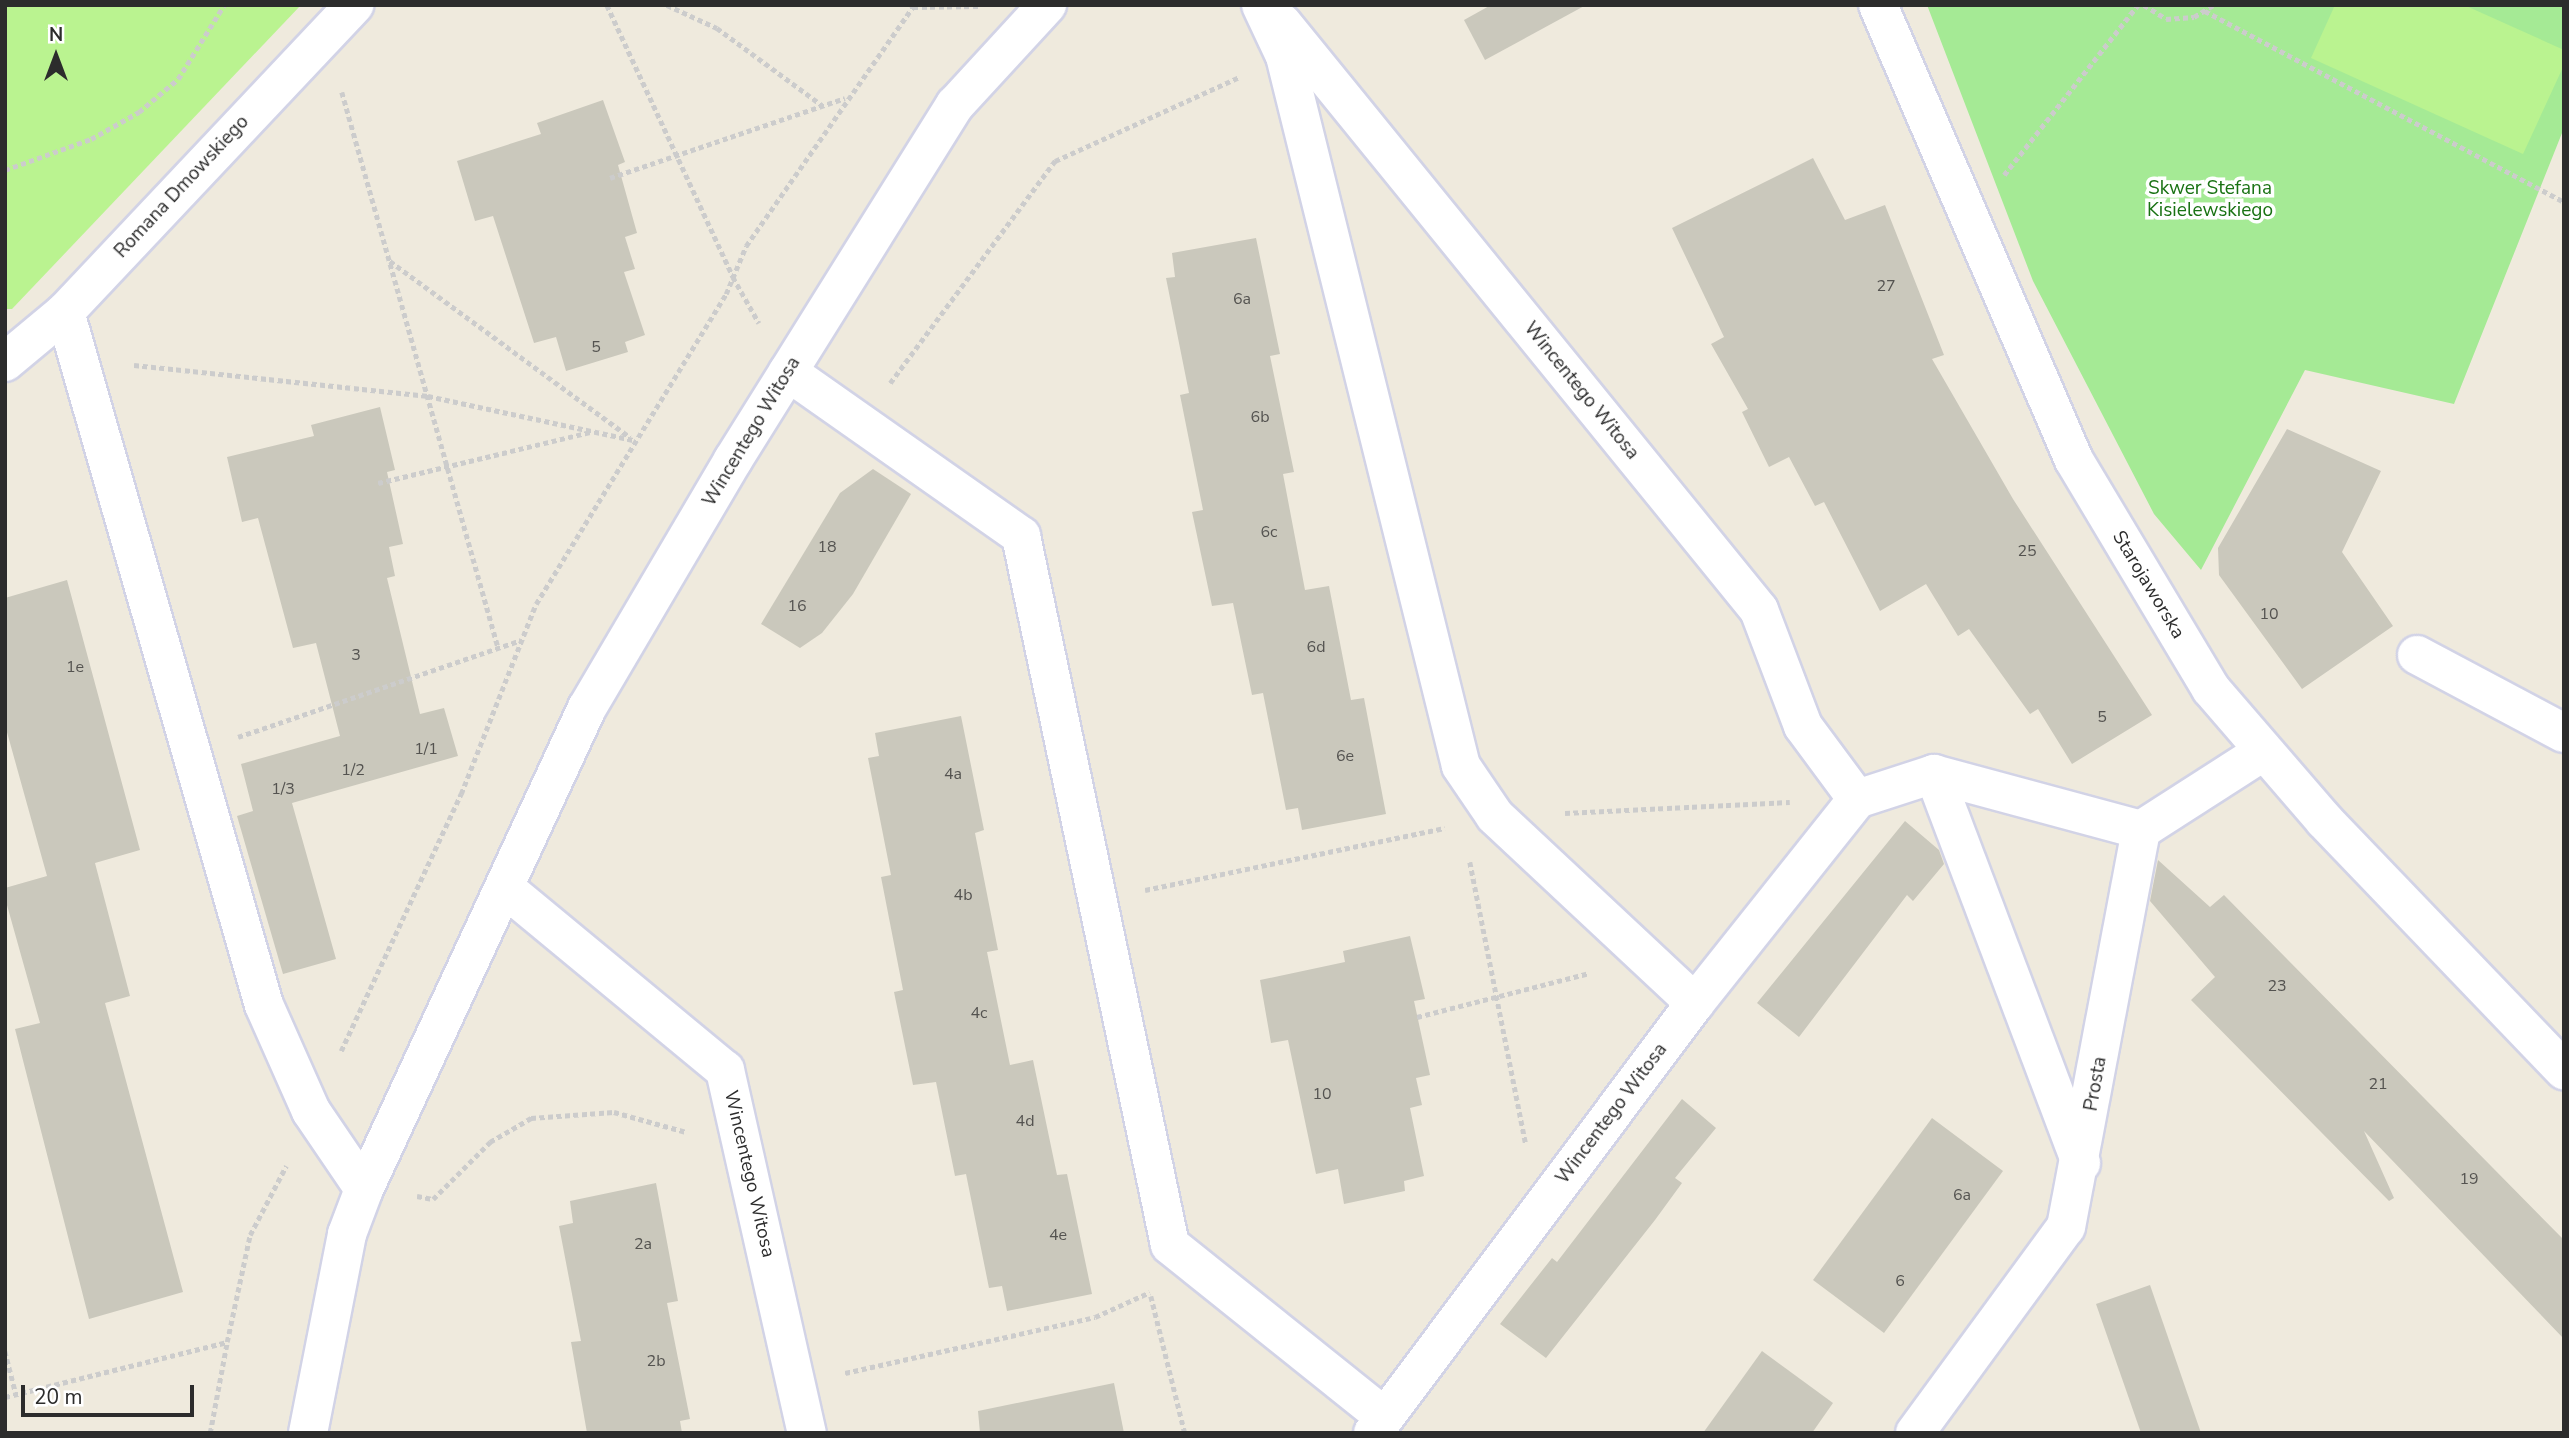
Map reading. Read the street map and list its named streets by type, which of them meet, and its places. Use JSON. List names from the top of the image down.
{
  "streets": {
    "street": [
      "Romana Dmowskiego",
      "Wincentego Witosa",
      "Starojaworska",
      "Prosta"
    ]
  },
  "parks": ["Skwer Stefana Kisielewskiego"],
  "house_numbers": [
    "27",
    "6a",
    "5",
    "6b",
    "6c",
    "18",
    "25",
    "16",
    "10",
    "6d",
    "3",
    "1e",
    "5",
    "1/1",
    "6e",
    "1/2",
    "4a",
    "1/3",
    "4b",
    "23",
    "4c",
    "21",
    "10",
    "4d",
    "19",
    "6a",
    "4e",
    "2a",
    "6",
    "2b"
  ],
  "scale_bar": "20 m",
  "north": "top"
}
